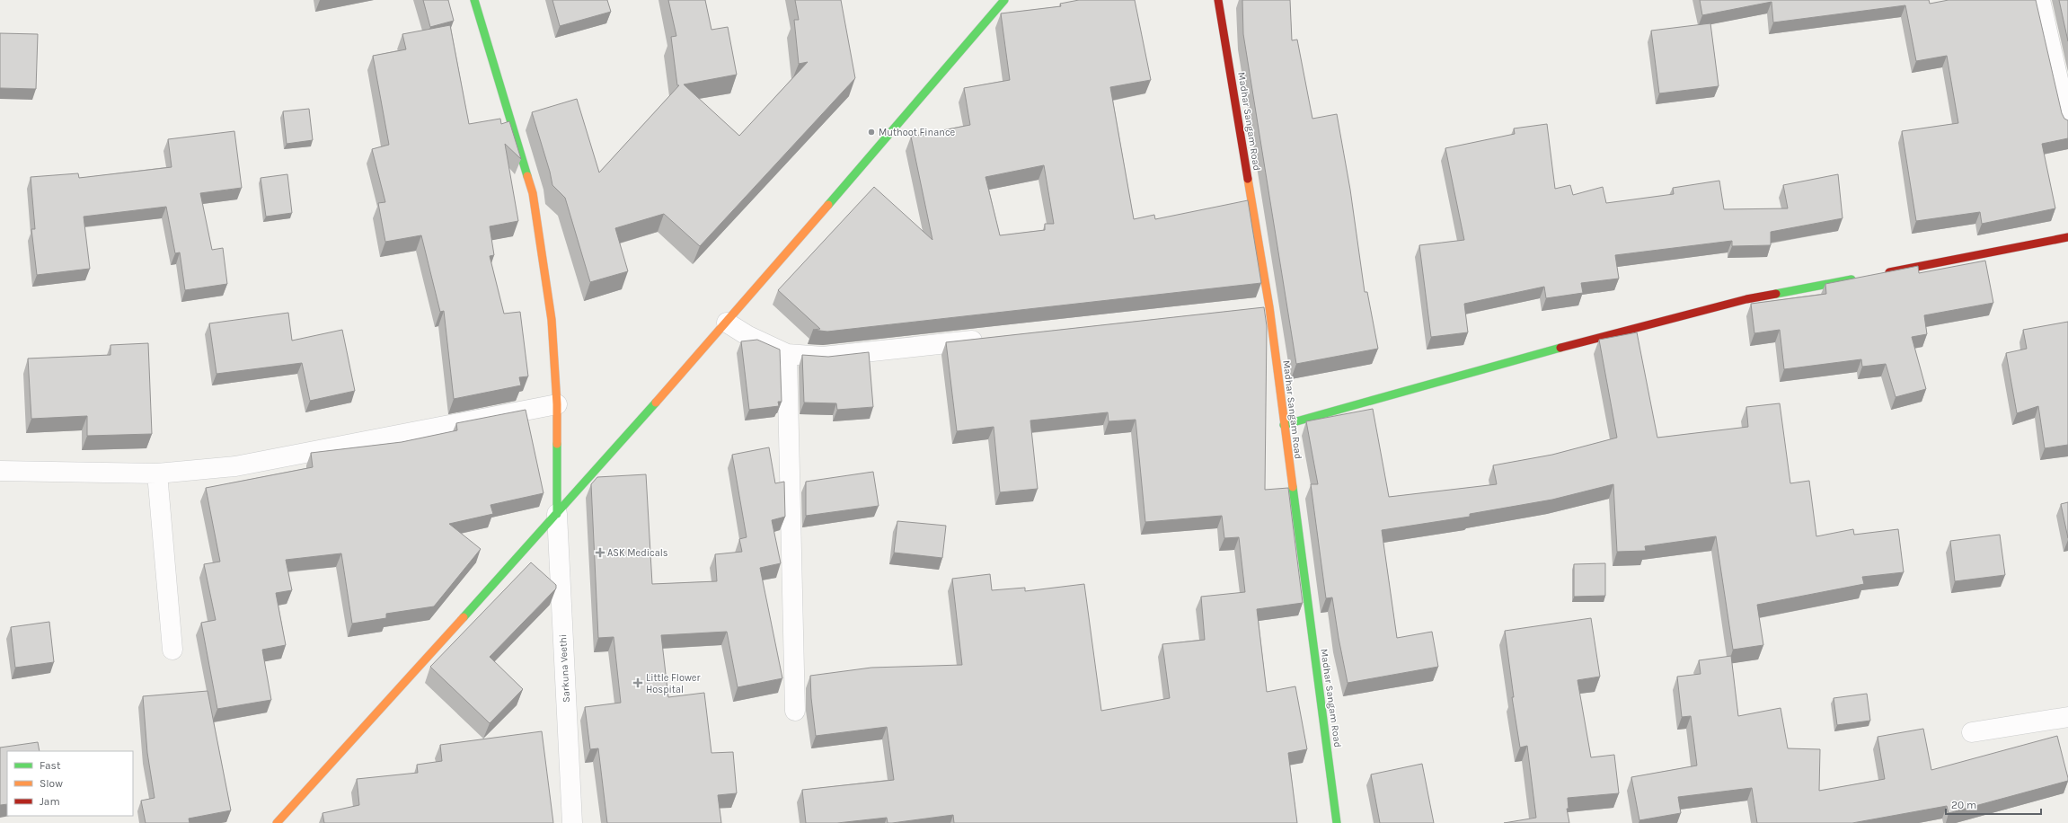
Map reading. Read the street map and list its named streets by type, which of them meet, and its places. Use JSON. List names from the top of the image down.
{
  "streets": {
    "street": ["Madhar Sangam Road", "Sarkuna Veethi"]
  },
  "places": {
    "other": ["Muthoot Finance"],
    "health": ["ASK Medicals", "Little Flower Hospital"]
  },
  "legend": ["Fast", "Slow", "Jam"],
  "scale_bar": "20 m"
}
